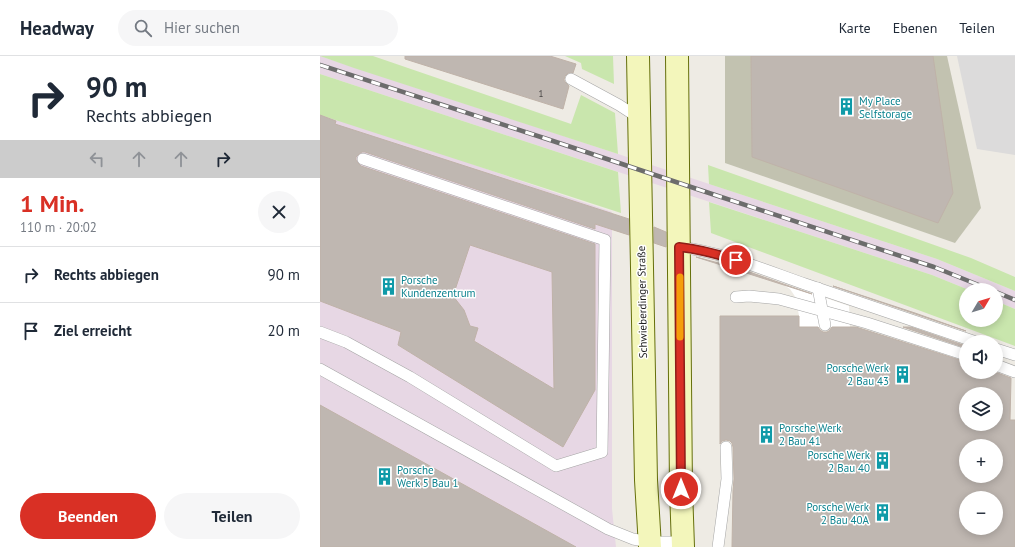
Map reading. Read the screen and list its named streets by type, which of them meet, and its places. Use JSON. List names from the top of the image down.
{
  "streets": {
    "main road": ["Schwieberdinger Straße"]
  },
  "places": {
    "building": [
      "My Place Selfstorage",
      "Porsche Kundenzentrum",
      "Porsche Werk 2 Bau 43",
      "Porsche Werk 2 Bau 41",
      "Porsche Werk 2 Bau 40",
      "Porsche Werk 5 Bau 1",
      "Porsche Werk 2 Bau 40A"
    ]
  },
  "house_numbers": ["1"],
  "north": "top right",
  "page": {
    "header": "Headway",
    "search": "Hier suchen",
    "nav": ["Karte", "Ebenen", "Teilen"],
    "turn": ["90 m", "Rechts abbiegen"],
    "heading": ["1 Min.", "110 m · 20:02"],
    "list": [
      {
        "name": "Rechts abbiegen",
        "value": "90 m"
      },
      {
        "name": "Ziel erreicht",
        "value": "20 m"
      }
    ],
    "map_buttons": ["+", "−"],
    "buttons": ["Beenden", "Teilen"]
  }
}
